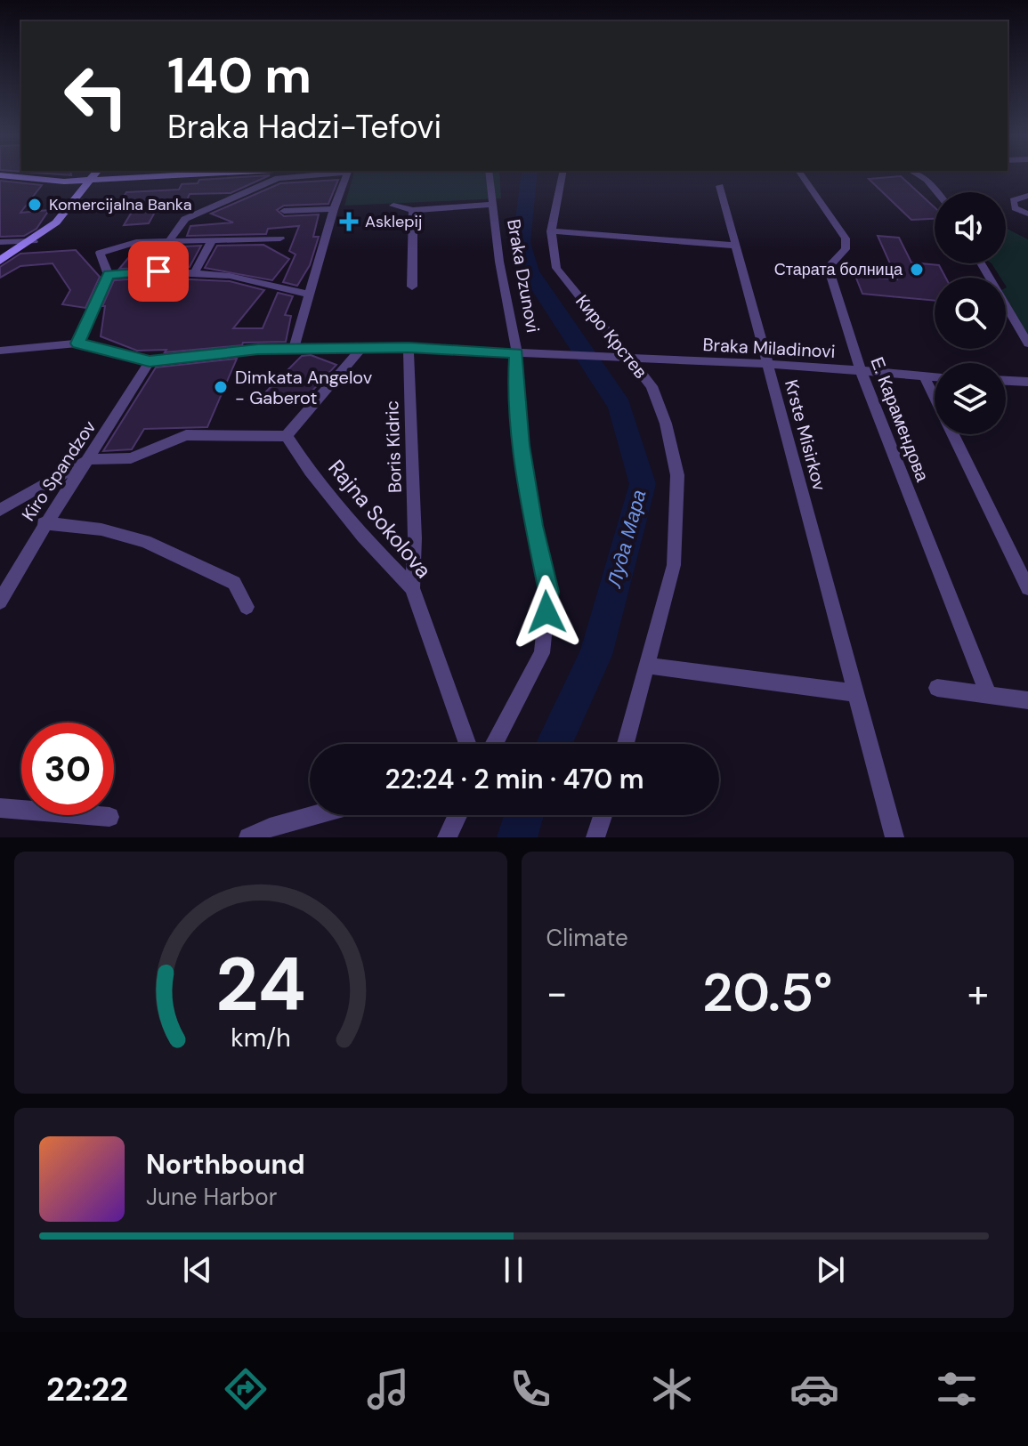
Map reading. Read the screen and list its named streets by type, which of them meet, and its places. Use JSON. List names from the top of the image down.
{
  "streets": {
    "street": [
      "Braka Dzunovi",
      "Киро Крстев",
      "Braka Miladinovi",
      "Е. Карамендова",
      "Krste Misirkov",
      "Boris Kidric",
      "Kiro Spandzov",
      "Rajna Sokolova"
    ]
  },
  "crossings": [
    ["Braka Dzunovi", "Braka Miladinovi"],
    ["Киро Крстев", "Braka Miladinovi"],
    ["Braka Miladinovi", "Е. Карамендова"],
    ["Braka Miladinovi", "Krste Misirkov"],
    ["Braka Miladinovi", "Boris Kidric"],
    ["Braka Miladinovi", "Kiro Spandzov"],
    ["Boris Kidric", "Rajna Sokolova"]
  ],
  "water": ["Луда Мара"],
  "places": {
    "other": ["Komercijalna Banka", "Старата болница", "Dimkata Angelov - Gaberot"],
    "health": ["Asklepij"]
  },
  "page": {
    "turn": ["140 m", "Braka Hadzi-Tefovi"],
    "limit": "30",
    "trip": "22:24 · 2 min · 470 m",
    "tile": "Climate",
    "heat": ["−", "20.5°", "+"],
    "song": ["Northbound", "June Harbor"],
    "tabs": "22:22",
    "gauge": ["24", "km/h"]
  }
}
